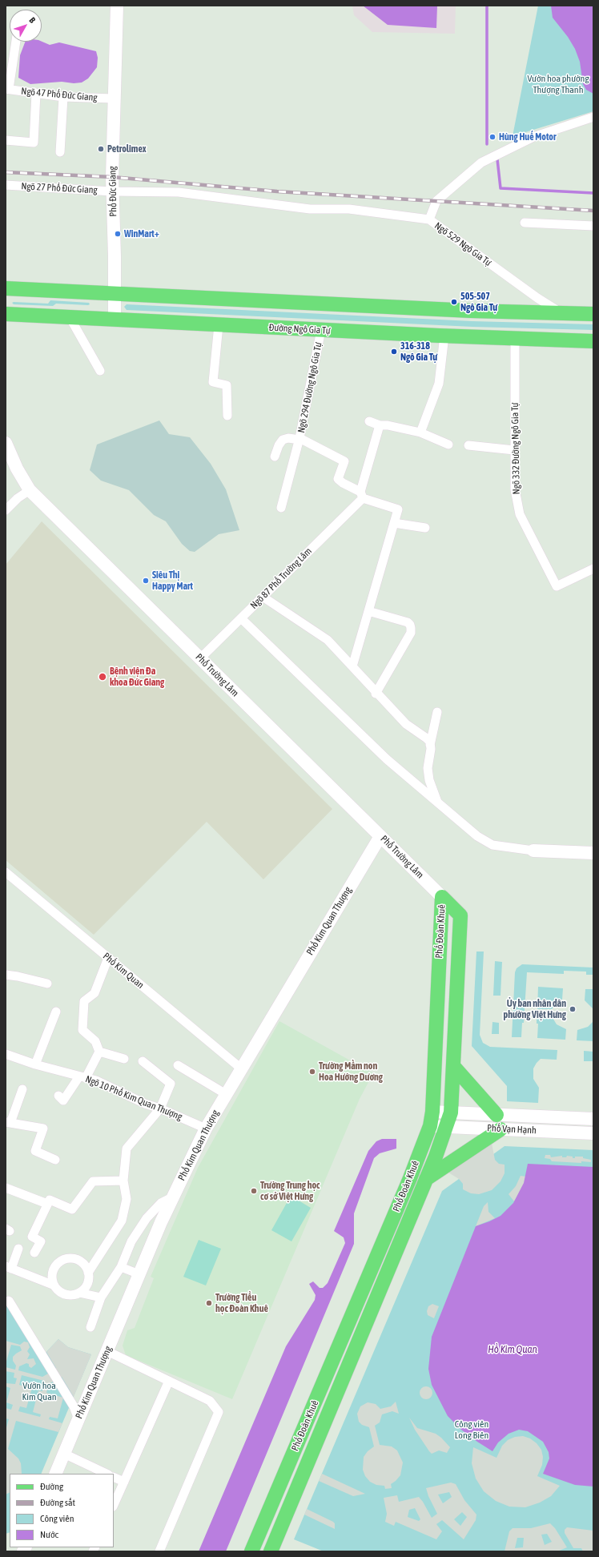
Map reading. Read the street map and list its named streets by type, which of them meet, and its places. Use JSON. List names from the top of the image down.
{
  "streets": {
    "main road": ["Đường Ngô Gia Tự", "Phố Đoàn Khuê"],
    "street": [
      "Ngõ 47 Phố Đức Giang",
      "Ngõ 27 Phố Đức Giang",
      "Phố Đức Giang",
      "Ngõ 529 Ngô Gia Tự",
      "Ngõ 294 Đường Ngô Gia Tự",
      "Ngõ 332 Đường Ngô Gia Tự",
      "Ngõ 87 Phố Trường Lâm",
      "Phố Trường Lâm",
      "Phố Kim Quan Thượng",
      "Phố Kim Quan",
      "Ngõ 10 Phố Kim Quan Thượng",
      "Phố Vạn Hạnh"
    ]
  },
  "crossings": [
    ["Ngõ 47 Phố Đức Giang", "Phố Đức Giang"],
    ["Ngõ 27 Phố Đức Giang", "Phố Đức Giang"],
    ["Ngõ 27 Phố Đức Giang", "Ngõ 529 Ngô Gia Tự"],
    ["Phố Đức Giang", "Đường Ngô Gia Tự"],
    ["Đường Ngô Gia Tự", "Ngõ 294 Đường Ngô Gia Tự"],
    ["Đường Ngô Gia Tự", "Ngõ 332 Đường Ngô Gia Tự"],
    ["Ngõ 294 Đường Ngô Gia Tự", "Ngõ 87 Phố Trường Lâm"],
    ["Ngõ 87 Phố Trường Lâm", "Phố Trường Lâm"],
    ["Phố Trường Lâm", "Phố Kim Quan Thượng"],
    ["Phố Trường Lâm", "Phố Đoàn Khuê"],
    ["Phố Kim Quan Thượng", "Phố Kim Quan"],
    ["Phố Kim Quan Thượng", "Ngõ 10 Phố Kim Quan Thượng"],
    ["Phố Đoàn Khuê", "Phố Vạn Hạnh"]
  ],
  "water": ["Hồ Kim Quan"],
  "parks": ["Vườn hoa phường Thượng Thanh", "Vườn hoa Kim Quan", "Công viên Long Biên"],
  "places": [
    "Hùng Huế Motor",
    "Petrolimex",
    "WinMart+",
    "505-507 Ngô Gia Tự",
    "316-318 Ngô Gia Tự",
    "Siêu Thị Happy Mart",
    "Bệnh viện Đa khoa Đức Giang",
    "Ủy ban nhân dân phường Việt Hưng",
    "Trường Mầm non Hoa Hướng Dương",
    "Trường Trung học cơ sở Việt Hưng",
    "Trường Tiểu học Đoàn Khuê"
  ],
  "legend": [
    "Đường",
    "Đường sắt",
    "Công viên",
    "Nước"
  ],
  "north": "top right"
}
